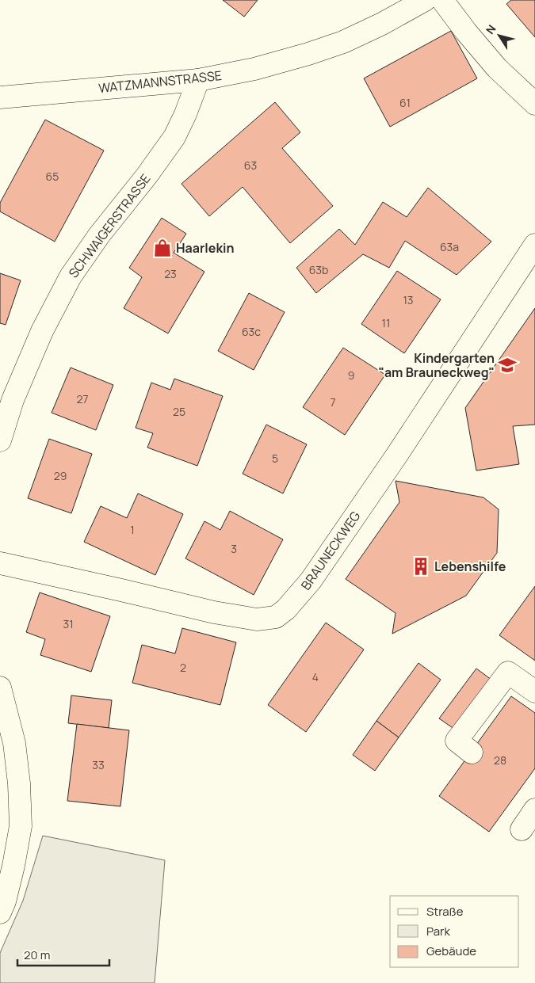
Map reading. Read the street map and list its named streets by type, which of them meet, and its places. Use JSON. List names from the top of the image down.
{
  "streets": {
    "street": ["WATZMANNSTRASSE", "SCHWAIGERSTRASSE", "BRAUNECKWEG"]
  },
  "crossings": [
    ["WATZMANNSTRASSE", "SCHWAIGERSTRASSE"]
  ],
  "places": {
    "shop": ["Haarlekin"],
    "school or university": ["Kindergarten \"am Brauneckweg\""],
    "building": ["Lebenshilfe"]
  },
  "house_numbers": [
    "61",
    "63",
    "65",
    "63a",
    "63b",
    "23",
    "13",
    "11",
    "63c",
    "9",
    "27",
    "7",
    "25",
    "5",
    "29",
    "1",
    "3",
    "31",
    "2",
    "4",
    "28",
    "33"
  ],
  "legend": ["Straße", "Park", "Gebäude"],
  "scale_bar": "20 m",
  "north": "top left"
}
